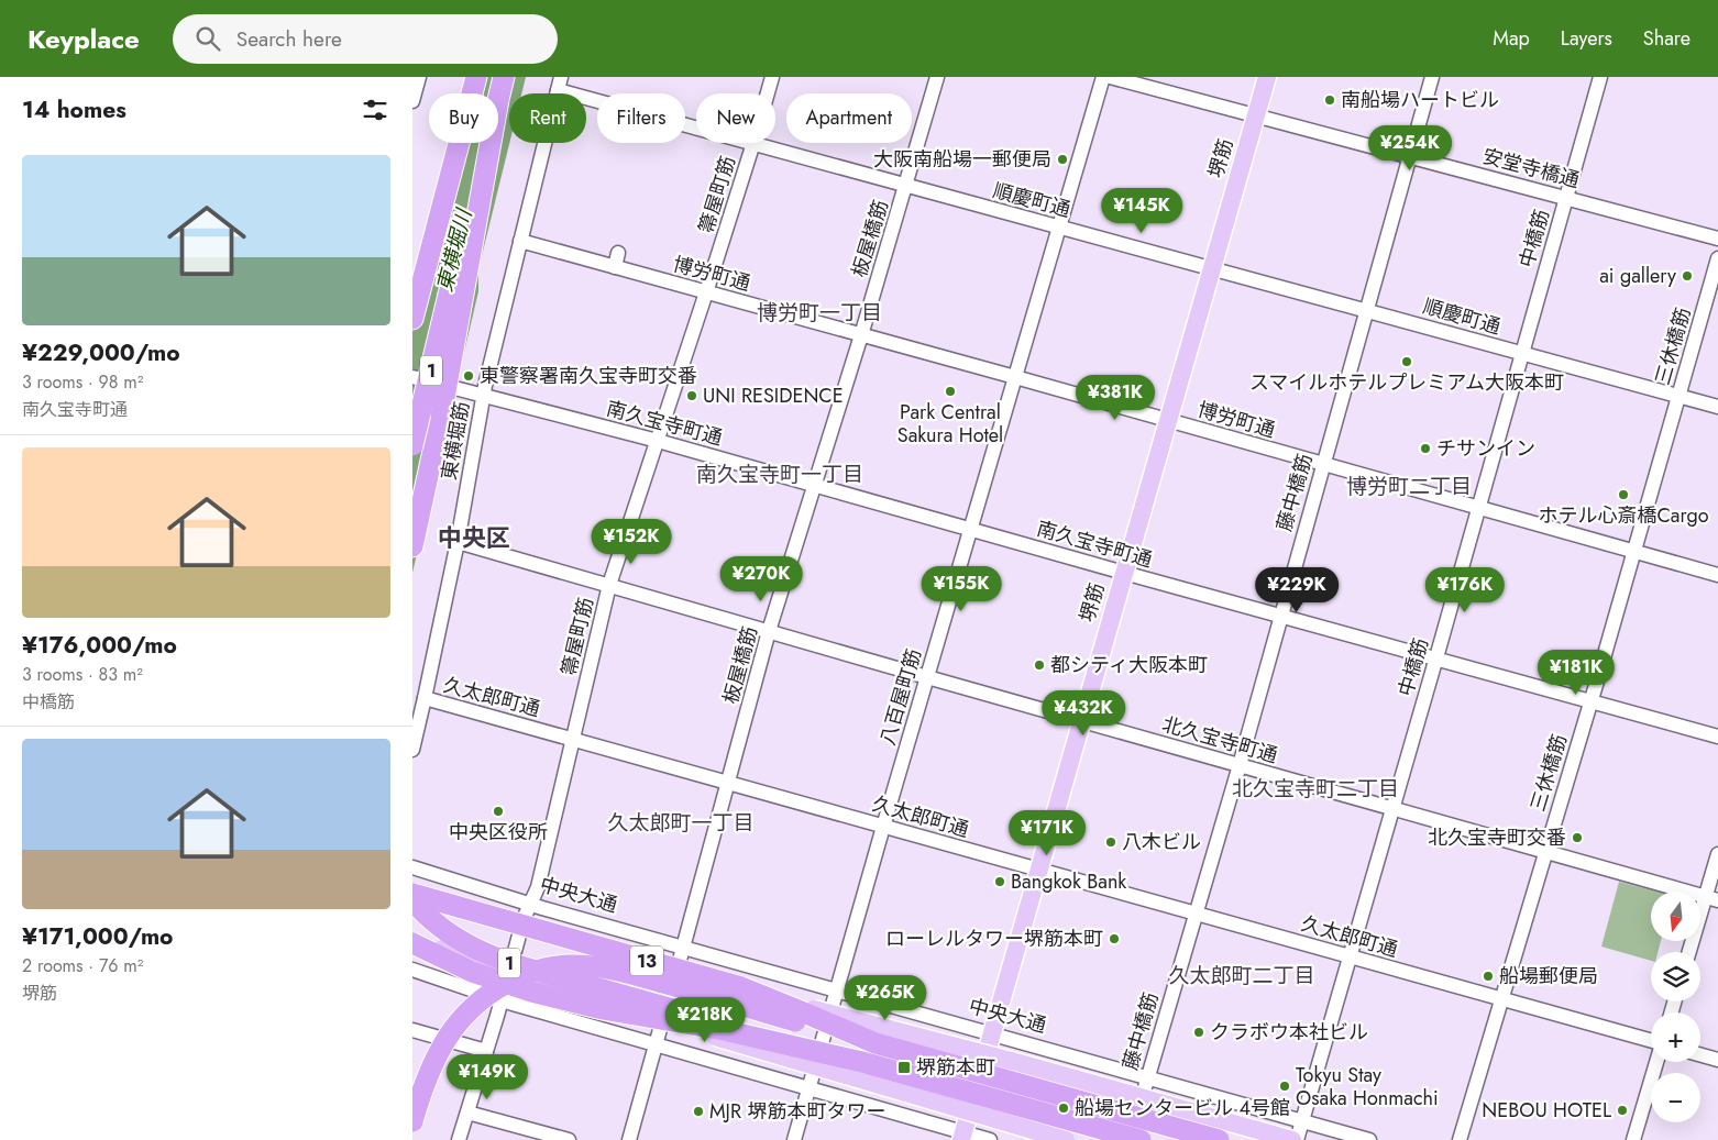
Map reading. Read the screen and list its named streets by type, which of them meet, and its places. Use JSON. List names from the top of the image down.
{
  "streets": {
    "highway": ["1", "13"],
    "main road": ["堺筋"],
    "street": [
      "安堂寺橋通",
      "箒屋町筋",
      "順慶町通",
      "板屋橋筋",
      "中橋筋",
      "博労町通",
      "三休橋筋",
      "南久宝寺町通",
      "東横堀筋",
      "藤中橋筋",
      "久太郎町通",
      "八百屋町筋",
      "北久宝寺町通",
      "中央大通"
    ]
  },
  "crossings": [
    ["堺筋", "安堂寺橋通"],
    ["堺筋", "順慶町通"],
    ["堺筋", "博労町通"],
    ["堺筋", "南久宝寺町通"],
    ["堺筋", "久太郎町通"],
    ["堺筋", "北久宝寺町通"],
    ["堺筋", "中央大通"],
    ["安堂寺橋通", "中橋筋"],
    ["安堂寺橋通", "藤中橋筋"],
    ["箒屋町筋", "順慶町通"],
    ["箒屋町筋", "博労町通"],
    ["箒屋町筋", "南久宝寺町通"],
    ["箒屋町筋", "久太郎町通"],
    ["箒屋町筋", "北久宝寺町通"],
    ["箒屋町筋", "中央大通"],
    ["順慶町通", "板屋橋筋"],
    ["順慶町通", "中橋筋"],
    ["順慶町通", "三休橋筋"],
    ["順慶町通", "東横堀筋"],
    ["順慶町通", "藤中橋筋"],
    ["順慶町通", "八百屋町筋"],
    ["板屋橋筋", "博労町通"],
    ["板屋橋筋", "南久宝寺町通"],
    ["板屋橋筋", "久太郎町通"],
    ["板屋橋筋", "北久宝寺町通"],
    ["板屋橋筋", "中央大通"],
    ["中橋筋", "博労町通"],
    ["中橋筋", "南久宝寺町通"],
    ["中橋筋", "久太郎町通"],
    ["中橋筋", "北久宝寺町通"],
    ["中橋筋", "中央大通"],
    ["博労町通", "三休橋筋"],
    ["博労町通", "東横堀筋"],
    ["博労町通", "藤中橋筋"],
    ["博労町通", "八百屋町筋"],
    ["三休橋筋", "南久宝寺町通"],
    ["三休橋筋", "久太郎町通"],
    ["三休橋筋", "北久宝寺町通"],
    ["南久宝寺町通", "東横堀筋"],
    ["南久宝寺町通", "藤中橋筋"],
    ["南久宝寺町通", "八百屋町筋"],
    ["東横堀筋", "久太郎町通"],
    ["東横堀筋", "北久宝寺町通"],
    ["藤中橋筋", "久太郎町通"],
    ["藤中橋筋", "北久宝寺町通"],
    ["藤中橋筋", "中央大通"],
    ["久太郎町通", "八百屋町筋"],
    ["八百屋町筋", "北久宝寺町通"],
    ["八百屋町筋", "中央大通"]
  ],
  "districts": [
    "博労町一丁目",
    "南久宝寺町一丁目",
    "博労町二丁目",
    "中央区",
    "北久宝寺町二丁目",
    "久太郎町一丁目",
    "久太郎町二丁目"
  ],
  "water": ["東横堀川"],
  "places": {
    "other": [
      "南船場ハートビル",
      "大阪南船場一郵便局",
      "ai gallery",
      "スマイルホテルプレミアム大阪本町",
      "東警察署南久宝寺町交番",
      "Park Central Sakura Hotel",
      "UNI RESIDENCE",
      "チサンイン",
      "ホテル心斎橋Cargo",
      "都シティ大阪本町",
      "中央区役所",
      "北久宝寺町交番",
      "八木ビル",
      "Bangkok Bank",
      "ローレルタワー堺筋本町",
      "船場郵便局",
      "クラボウ本社ビル",
      "Tokyu Stay Osaka Honmachi",
      "船場センタービル 4号館",
      "NEBOU HOTEL",
      "MJR 堺筋本町タワー"
    ],
    "transit": ["堺筋本町"]
  },
  "north": "bottom",
  "page": {
    "header": "Keyplace",
    "search": "Search here",
    "nav": ["Map", "Layers", "Share"],
    "heading": "14 homes",
    "chip": [
      "Buy",
      "Rent",
      "Filters",
      "New",
      "Apartment"
    ],
    "price": [
      "¥254K",
      "¥145K",
      "¥381K",
      "¥152K",
      "¥270K",
      "¥155K",
      "¥229K",
      "¥176K",
      "¥181K",
      "¥432K",
      "¥171K",
      "¥265K",
      "¥218K",
      "¥149K"
    ],
    "list": [
      {
        "name": "¥229,000/mo",
        "note": "3 rooms · 98 m² · 南久宝寺町通"
      },
      {
        "name": "¥176,000/mo",
        "note": "3 rooms · 83 m² · 中橋筋"
      },
      {
        "name": "¥171,000/mo",
        "note": "2 rooms · 76 m² · 堺筋"
      }
    ],
    "map_buttons": ["+", "−"]
  }
}
